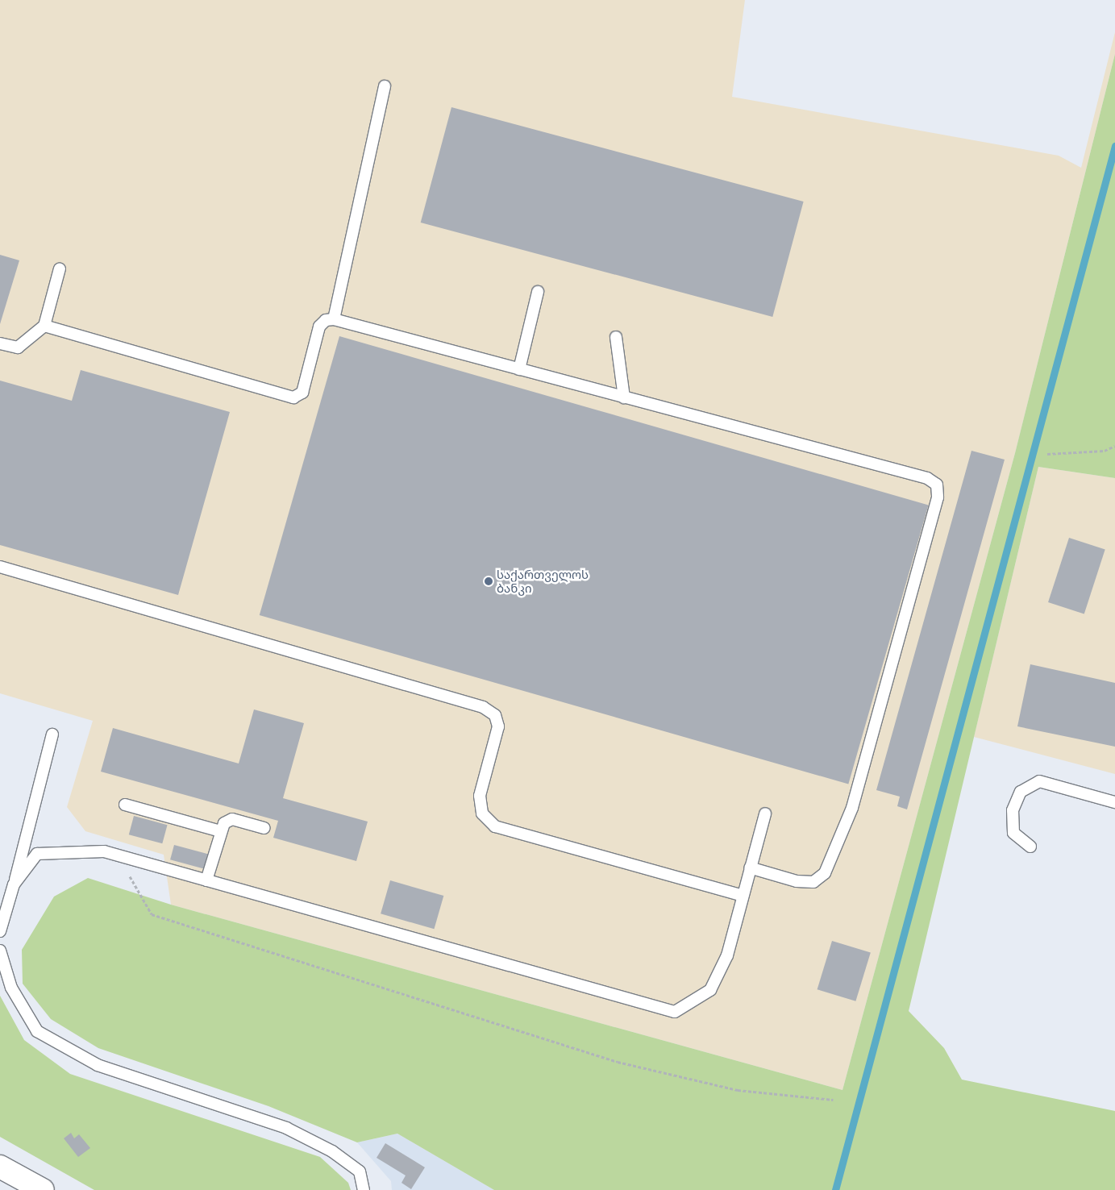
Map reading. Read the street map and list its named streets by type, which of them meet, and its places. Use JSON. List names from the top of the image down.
{
  "places": ["საქართველოს ბანკი"]
}
